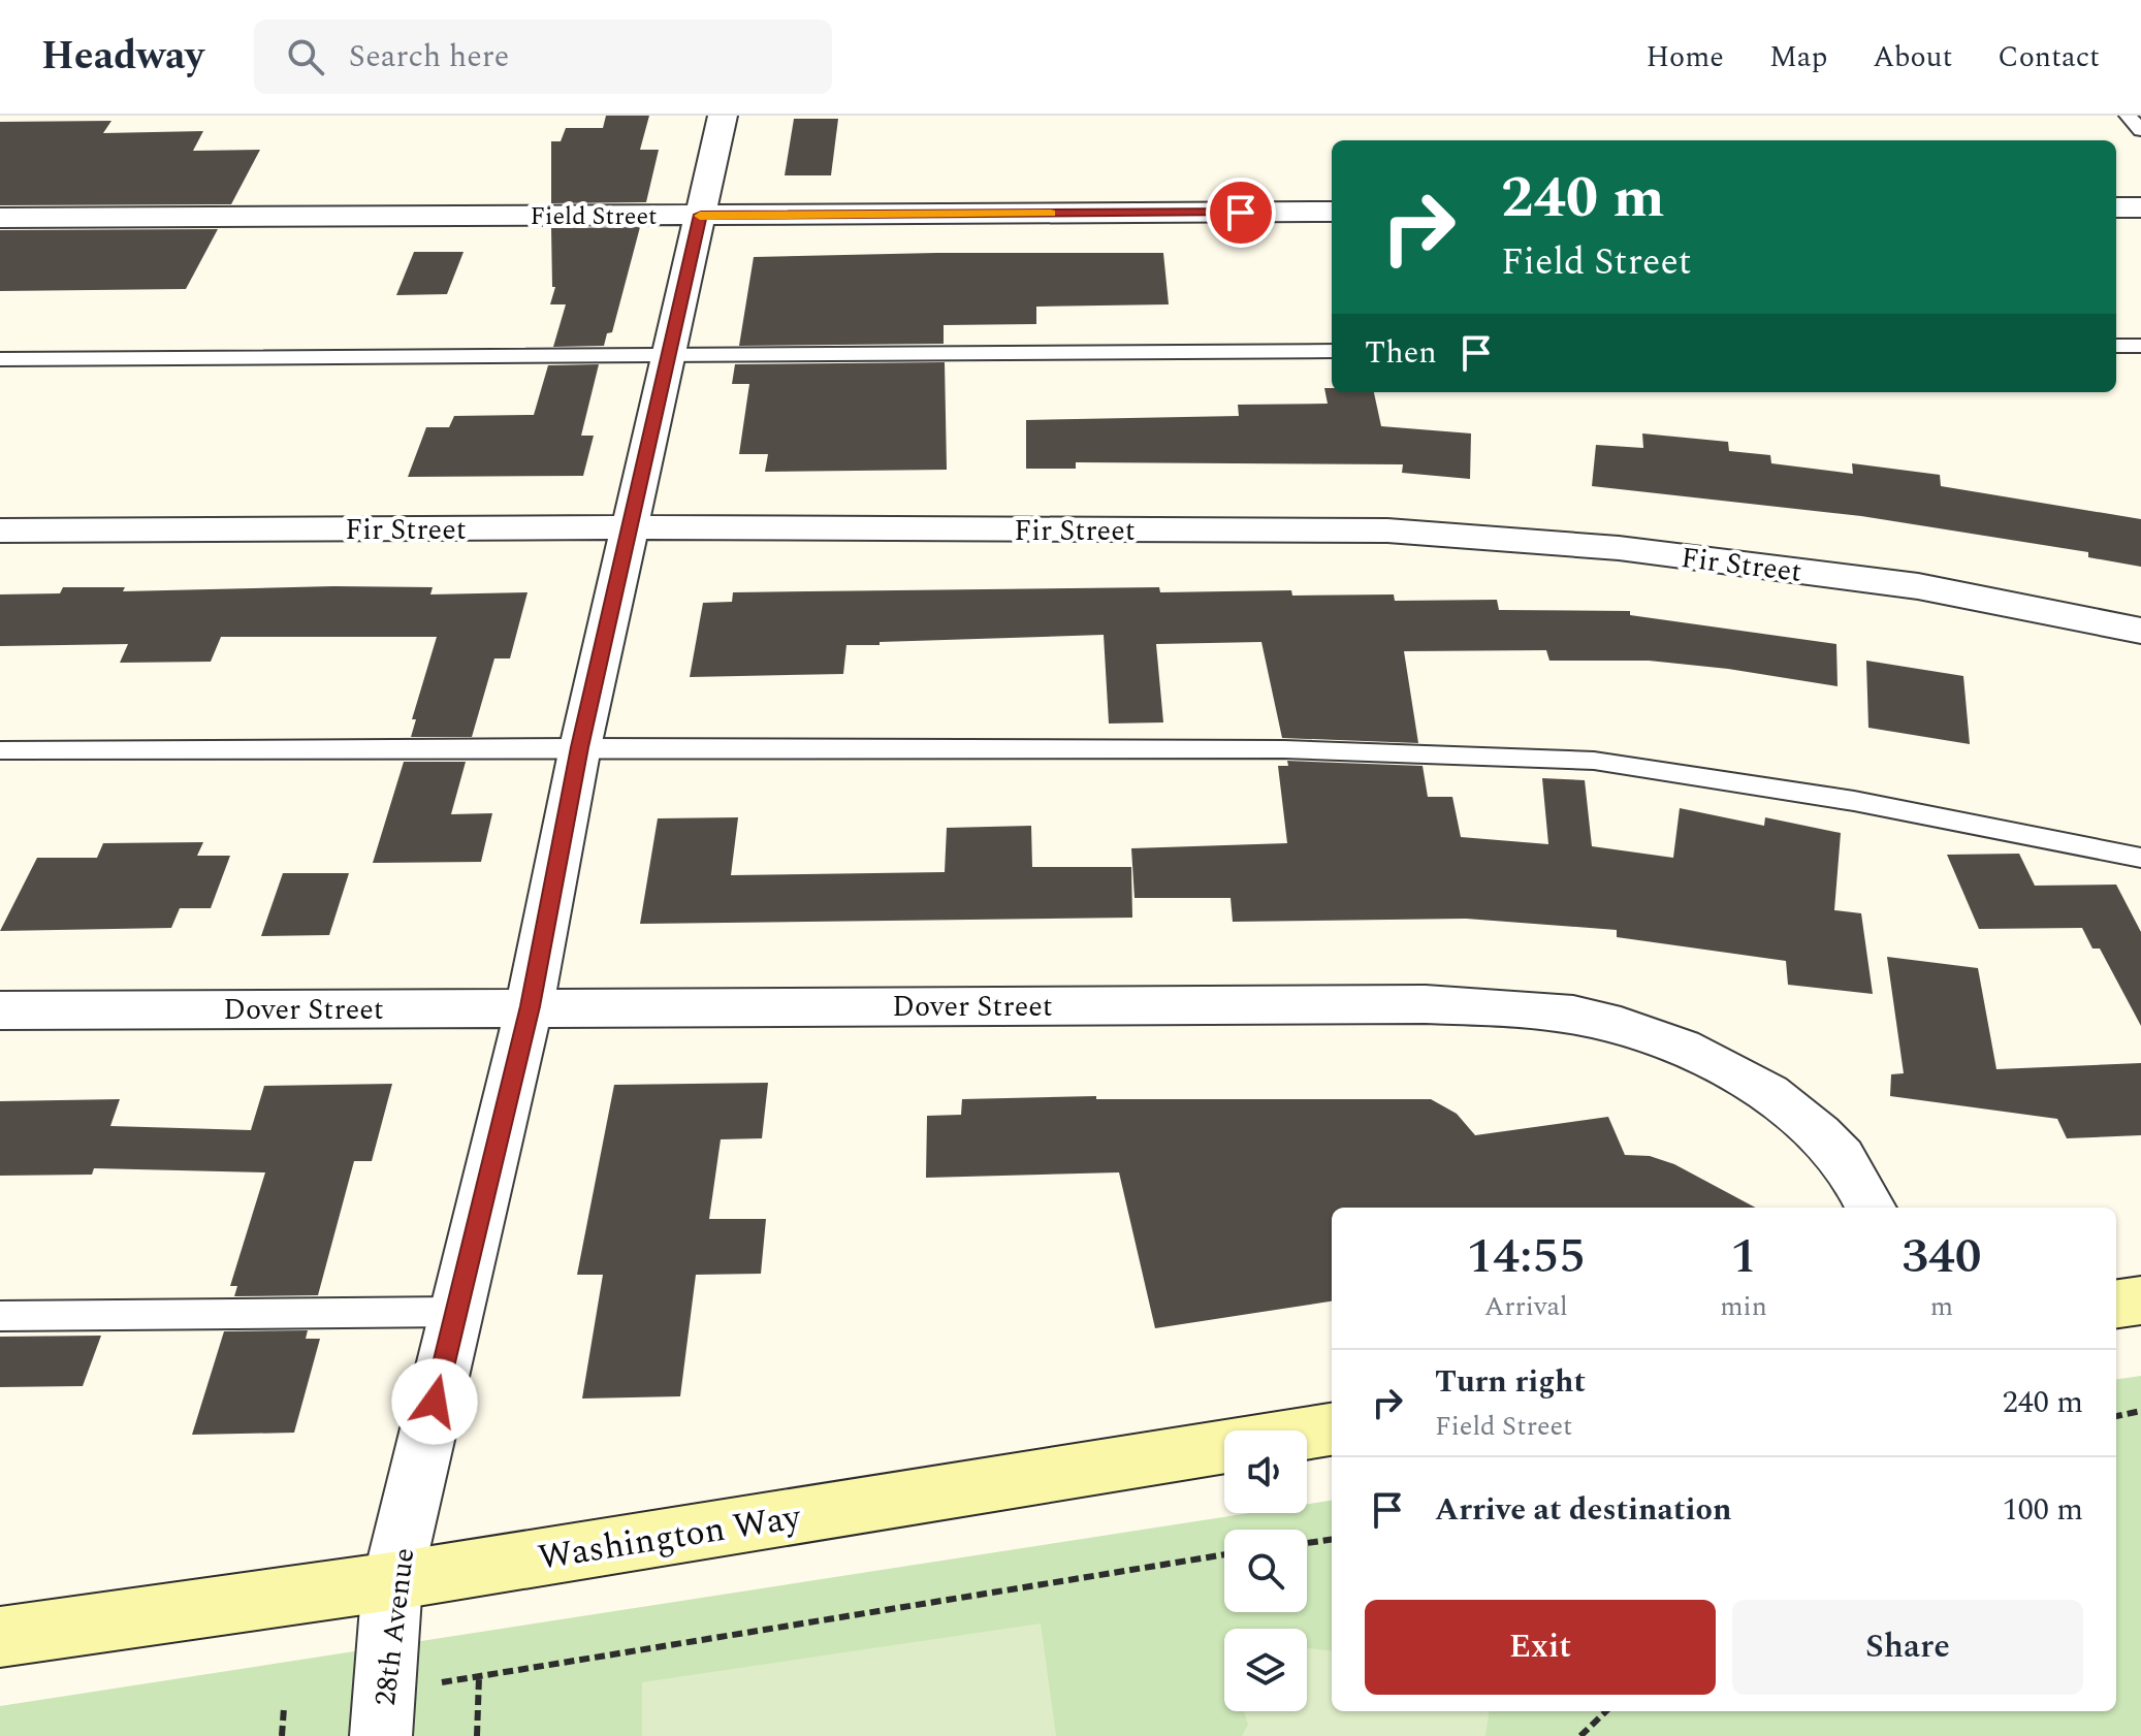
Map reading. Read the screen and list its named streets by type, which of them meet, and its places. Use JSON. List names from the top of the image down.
{
  "streets": {
    "main road": ["Washington Way"],
    "street": [
      "Field Street",
      "Fir Street",
      "Dover Street",
      "28th Avenue"
    ]
  },
  "crossings": [
    ["Field Street", "28th Avenue"],
    ["Fir Street", "28th Avenue"],
    ["Dover Street", "28th Avenue"],
    ["Washington Way", "28th Avenue"]
  ],
  "page": {
    "header": "Headway",
    "search": "Search here",
    "nav": [
      "Home",
      "Map",
      "About",
      "Contact"
    ],
    "turn": ["240 m", "Field Street"],
    "then": "Then",
    "eta": [
      "14:55",
      "Arrival",
      "1",
      "min",
      "340",
      "m"
    ],
    "list": [
      {
        "name": "Turn right",
        "note": "Field Street",
        "value": "240 m"
      },
      {
        "name": "Arrive at destination",
        "value": "100 m"
      }
    ],
    "buttons": ["Exit", "Share"]
  }
}
